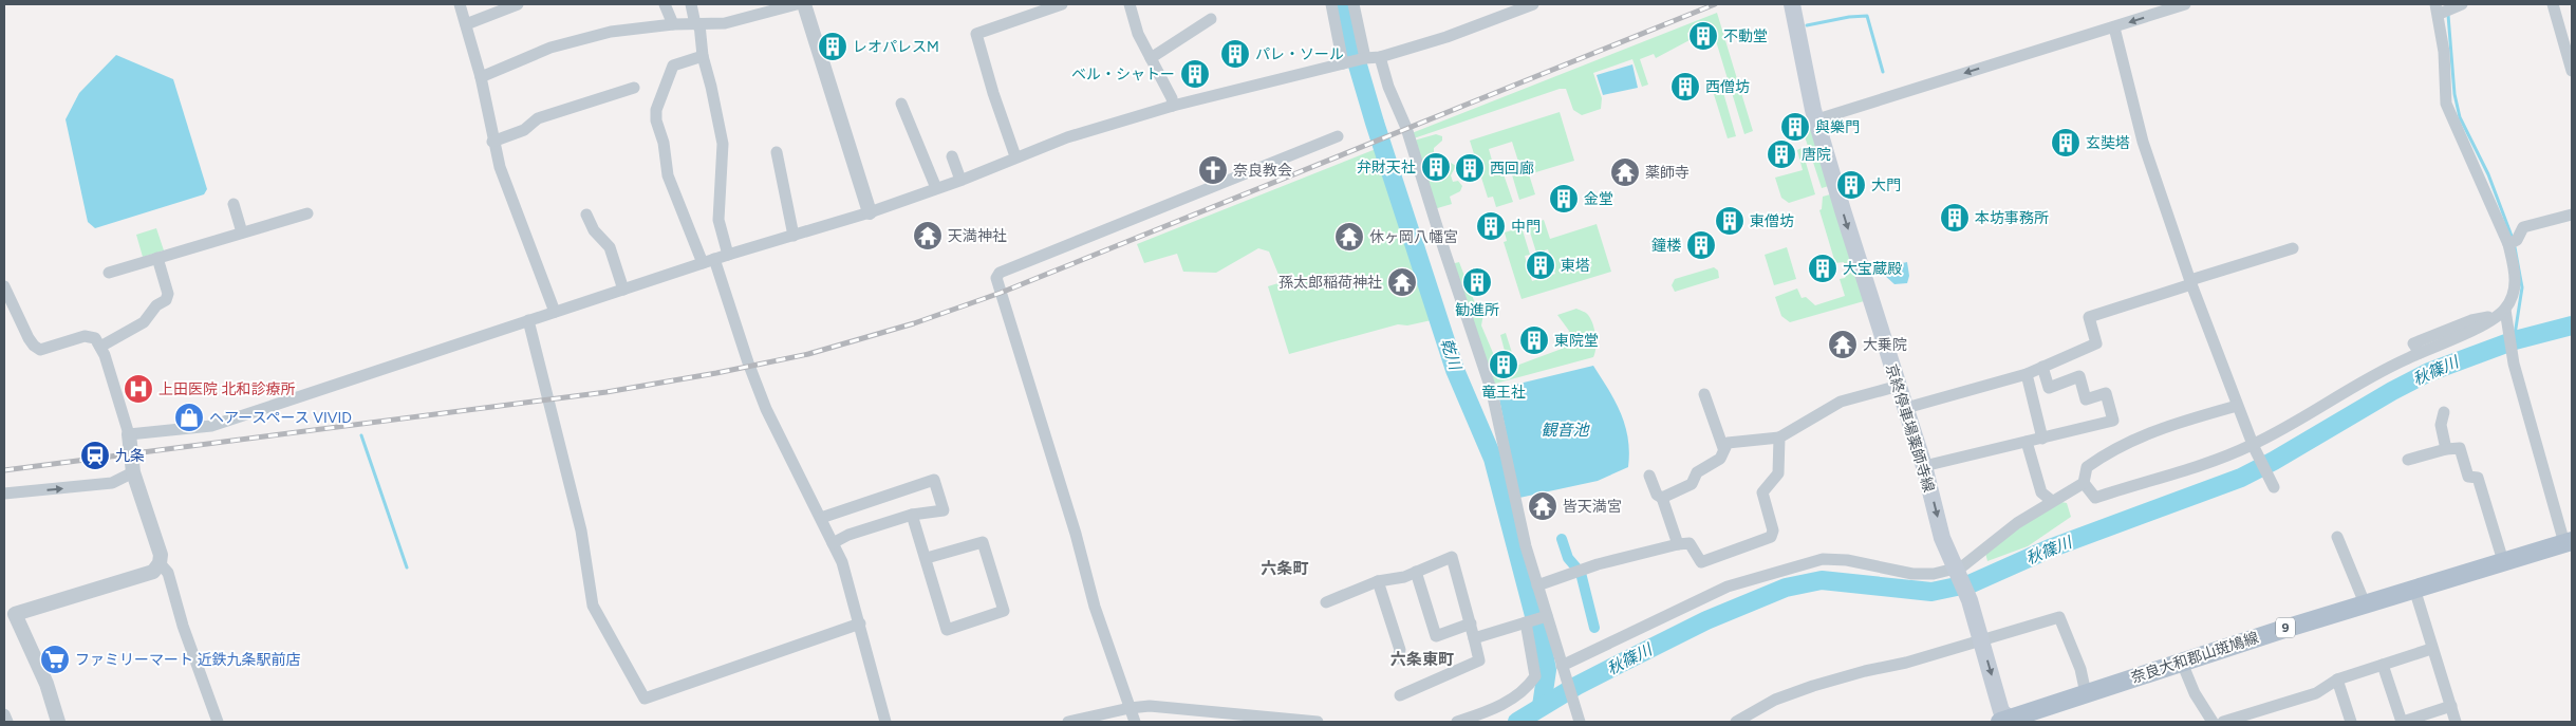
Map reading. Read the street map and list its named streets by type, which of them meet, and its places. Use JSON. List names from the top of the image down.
{
  "streets": {
    "main road": ["京終停車場薬師寺線", "9", "奈良大和郡山斑鳩線"]
  },
  "crossings": [
    ["京終停車場薬師寺線", "奈良大和郡山斑鳩線"]
  ],
  "one_way": ["京終停車場薬師寺線"],
  "districts": ["六条町", "六条東町"],
  "water": ["乾川", "秋篠川", "観音池"],
  "places": {
    "building": [
      "不動堂",
      "レオパレスM",
      "パレ・ソール",
      "ベル・シャトー",
      "西僧坊",
      "與樂門",
      "玄奘塔",
      "唐院",
      "弁財天社",
      "西回廊",
      "大門",
      "金堂",
      "本坊事務所",
      "東僧坊",
      "中門",
      "鐘楼",
      "東塔",
      "大宝蔵殿",
      "勧進所",
      "東院堂",
      "竜王社"
    ],
    "church": ["奈良教会"],
    "temple": [
      "薬師寺",
      "天満神社",
      "休ヶ岡八幡宮",
      "孫太郎稲荷神社",
      "大乗院",
      "皆天満宮"
    ],
    "hospital": ["上田医院 北和診療所"],
    "shop": ["ヘアースペース VIVID"],
    "station": ["九条"],
    "supermarket": ["ファミリーマート 近鉄九条駅前店"]
  }
}
